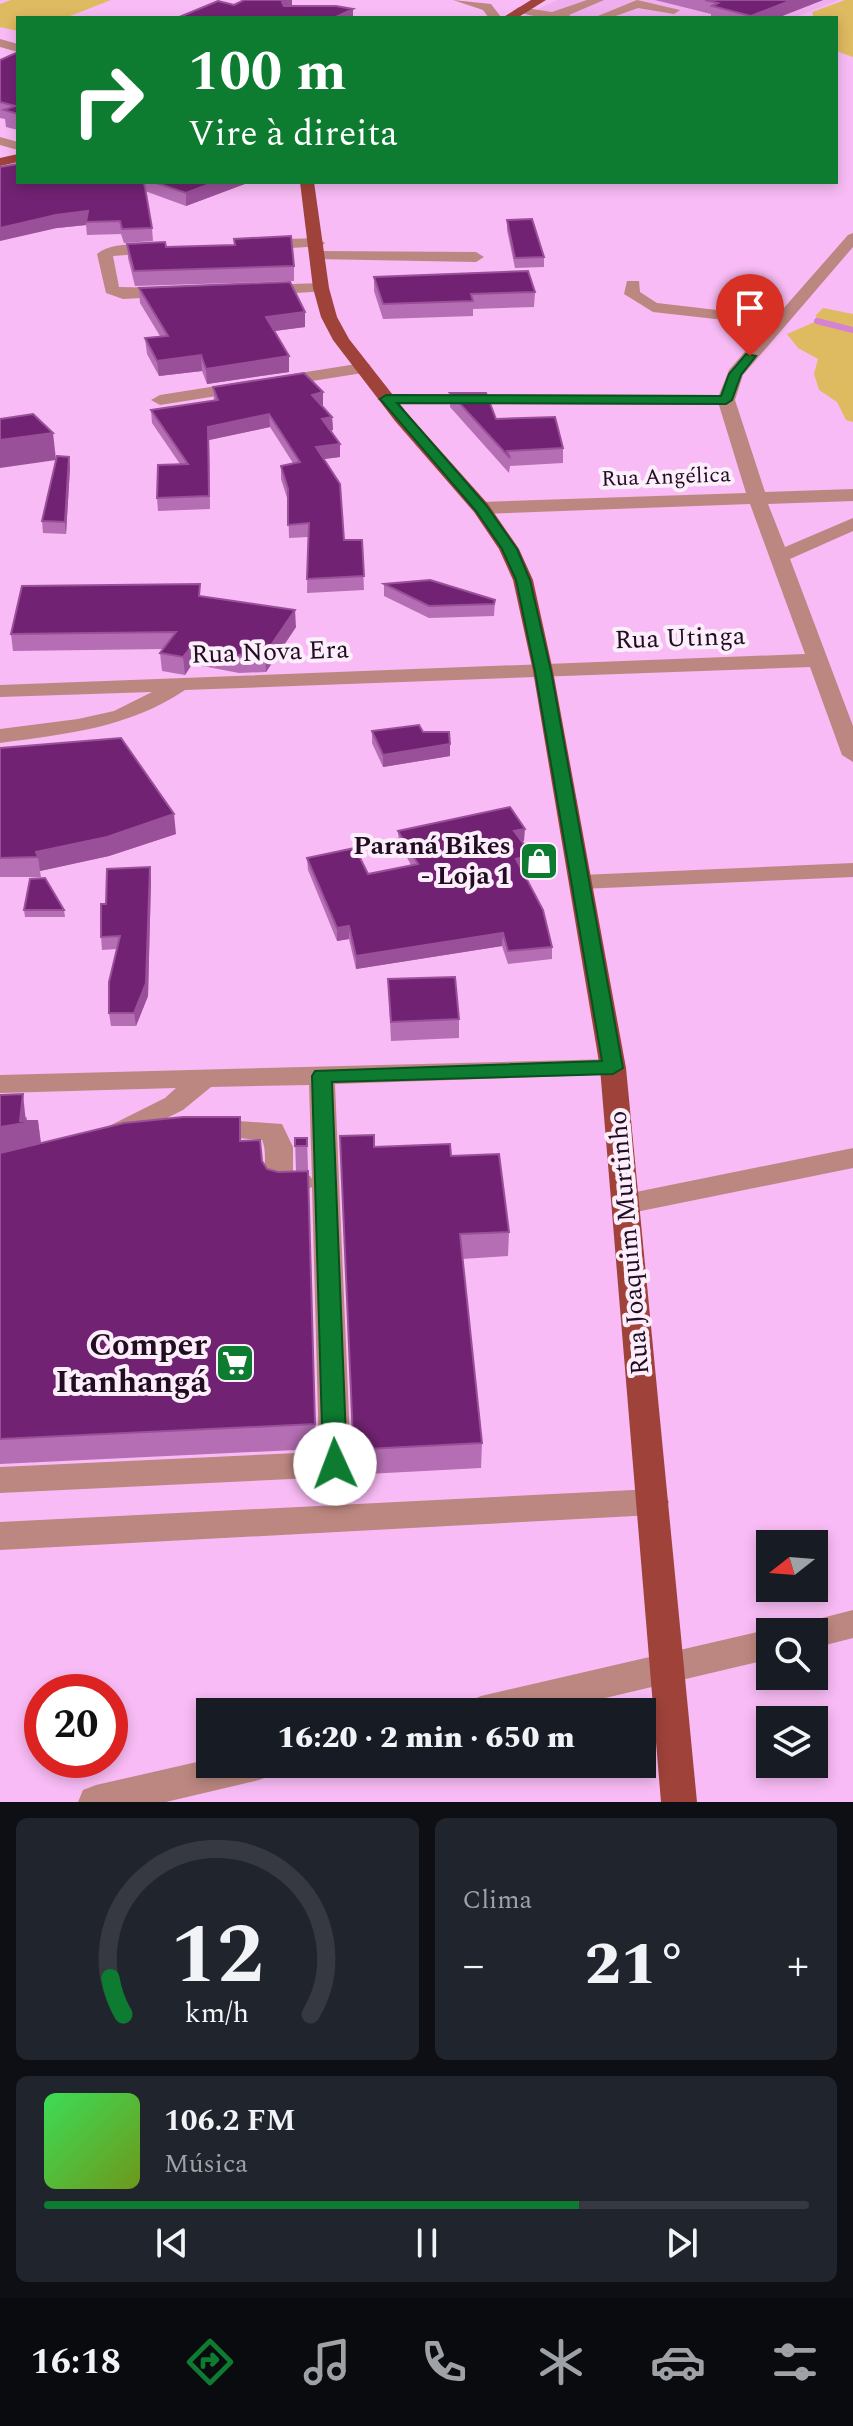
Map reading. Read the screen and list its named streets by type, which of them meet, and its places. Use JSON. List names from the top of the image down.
{
  "streets": {
    "main road": ["Rua Joaquim Murtinho"],
    "street": ["Rua Angélica", "Rua Utinga", "Rua Nova Era"]
  },
  "crossings": [
    ["Rua Angélica", "Rua Joaquim Murtinho"],
    ["Rua Utinga", "Rua Nova Era"],
    ["Rua Utinga", "Rua Joaquim Murtinho"],
    ["Rua Nova Era", "Rua Joaquim Murtinho"]
  ],
  "places": {
    "shop": ["Paraná Bikes - Loja 1"],
    "supermarket": ["Comper Itanhangá"]
  },
  "north": "left",
  "page": {
    "turn": ["100 m", "Vire à direita"],
    "limit": "20",
    "trip": "16:20 · 2 min · 650 m",
    "tile": "Clima",
    "heat": ["−", "21°", "+"],
    "song": ["106.2 FM", "Música"],
    "tabs": "16:18",
    "gauge": ["12", "km/h"]
  }
}
